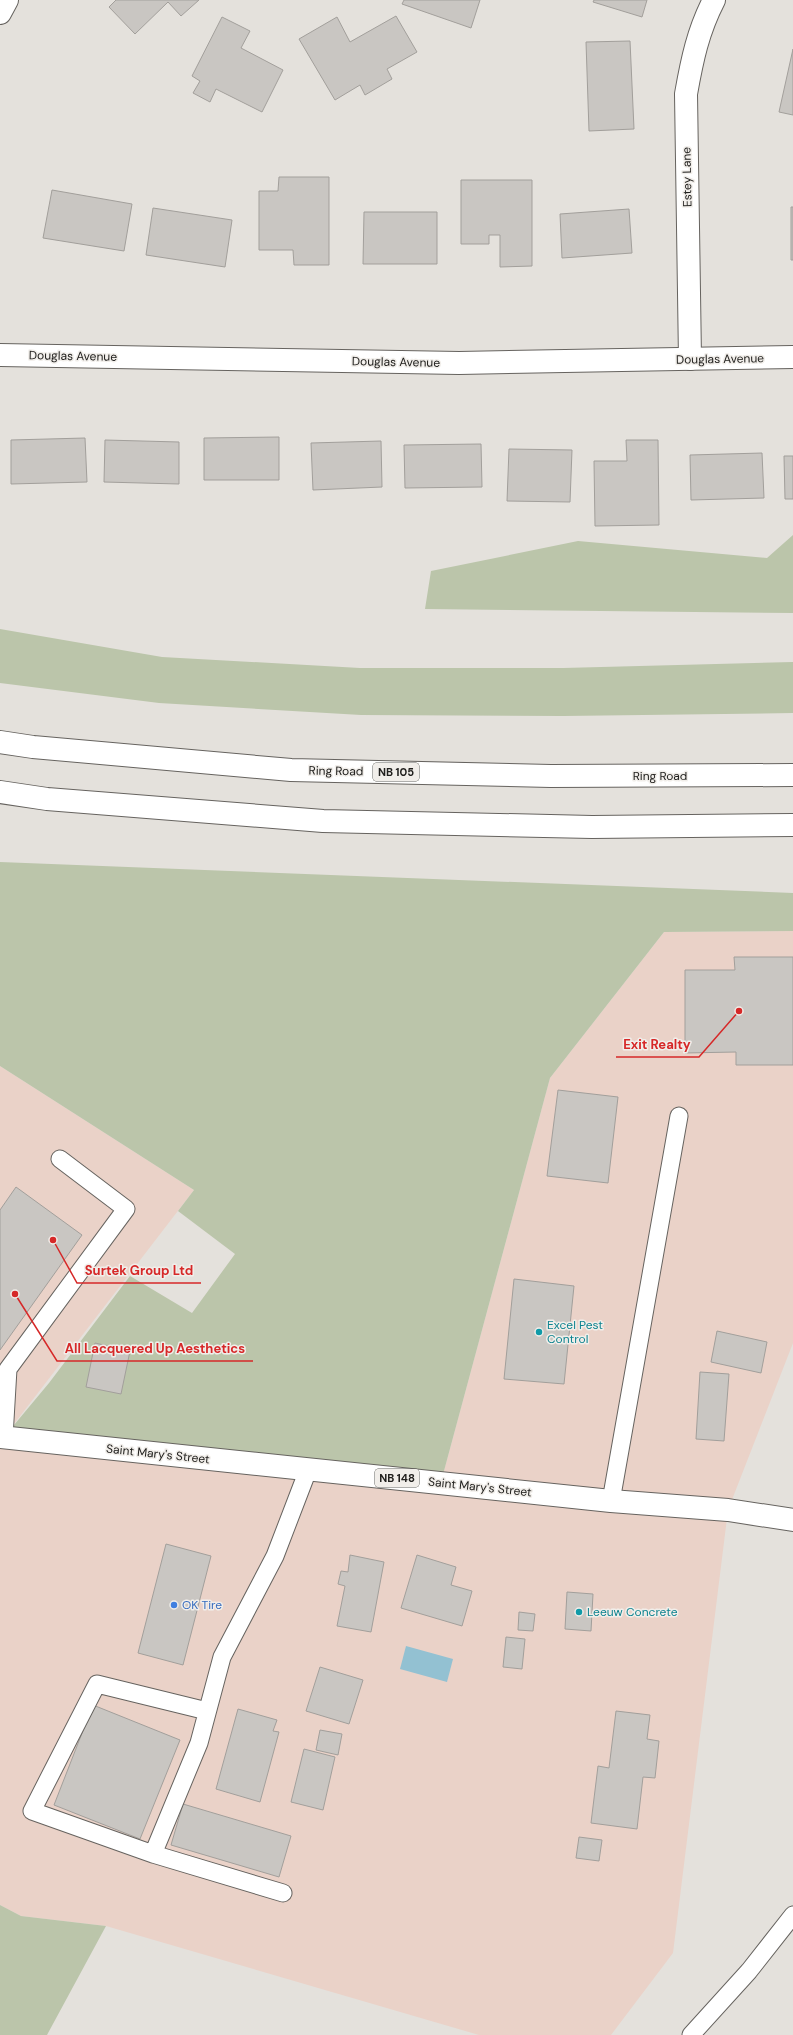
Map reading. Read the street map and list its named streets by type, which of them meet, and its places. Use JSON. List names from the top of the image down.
{
  "streets": {
    "main road": [
      "Estey Lane",
      "Douglas Avenue",
      "Ring Road",
      "NB 105",
      "Saint Mary's Street",
      "NB 148"
    ]
  },
  "crossings": [
    ["Estey Lane", "Douglas Avenue"]
  ],
  "places": [
    "Exit Realty",
    "Surtek Group Ltd",
    "All Lacquered Up Aesthetics",
    "Excel Pest Control",
    "OK Tire",
    "Leeuw Concrete"
  ]
}
